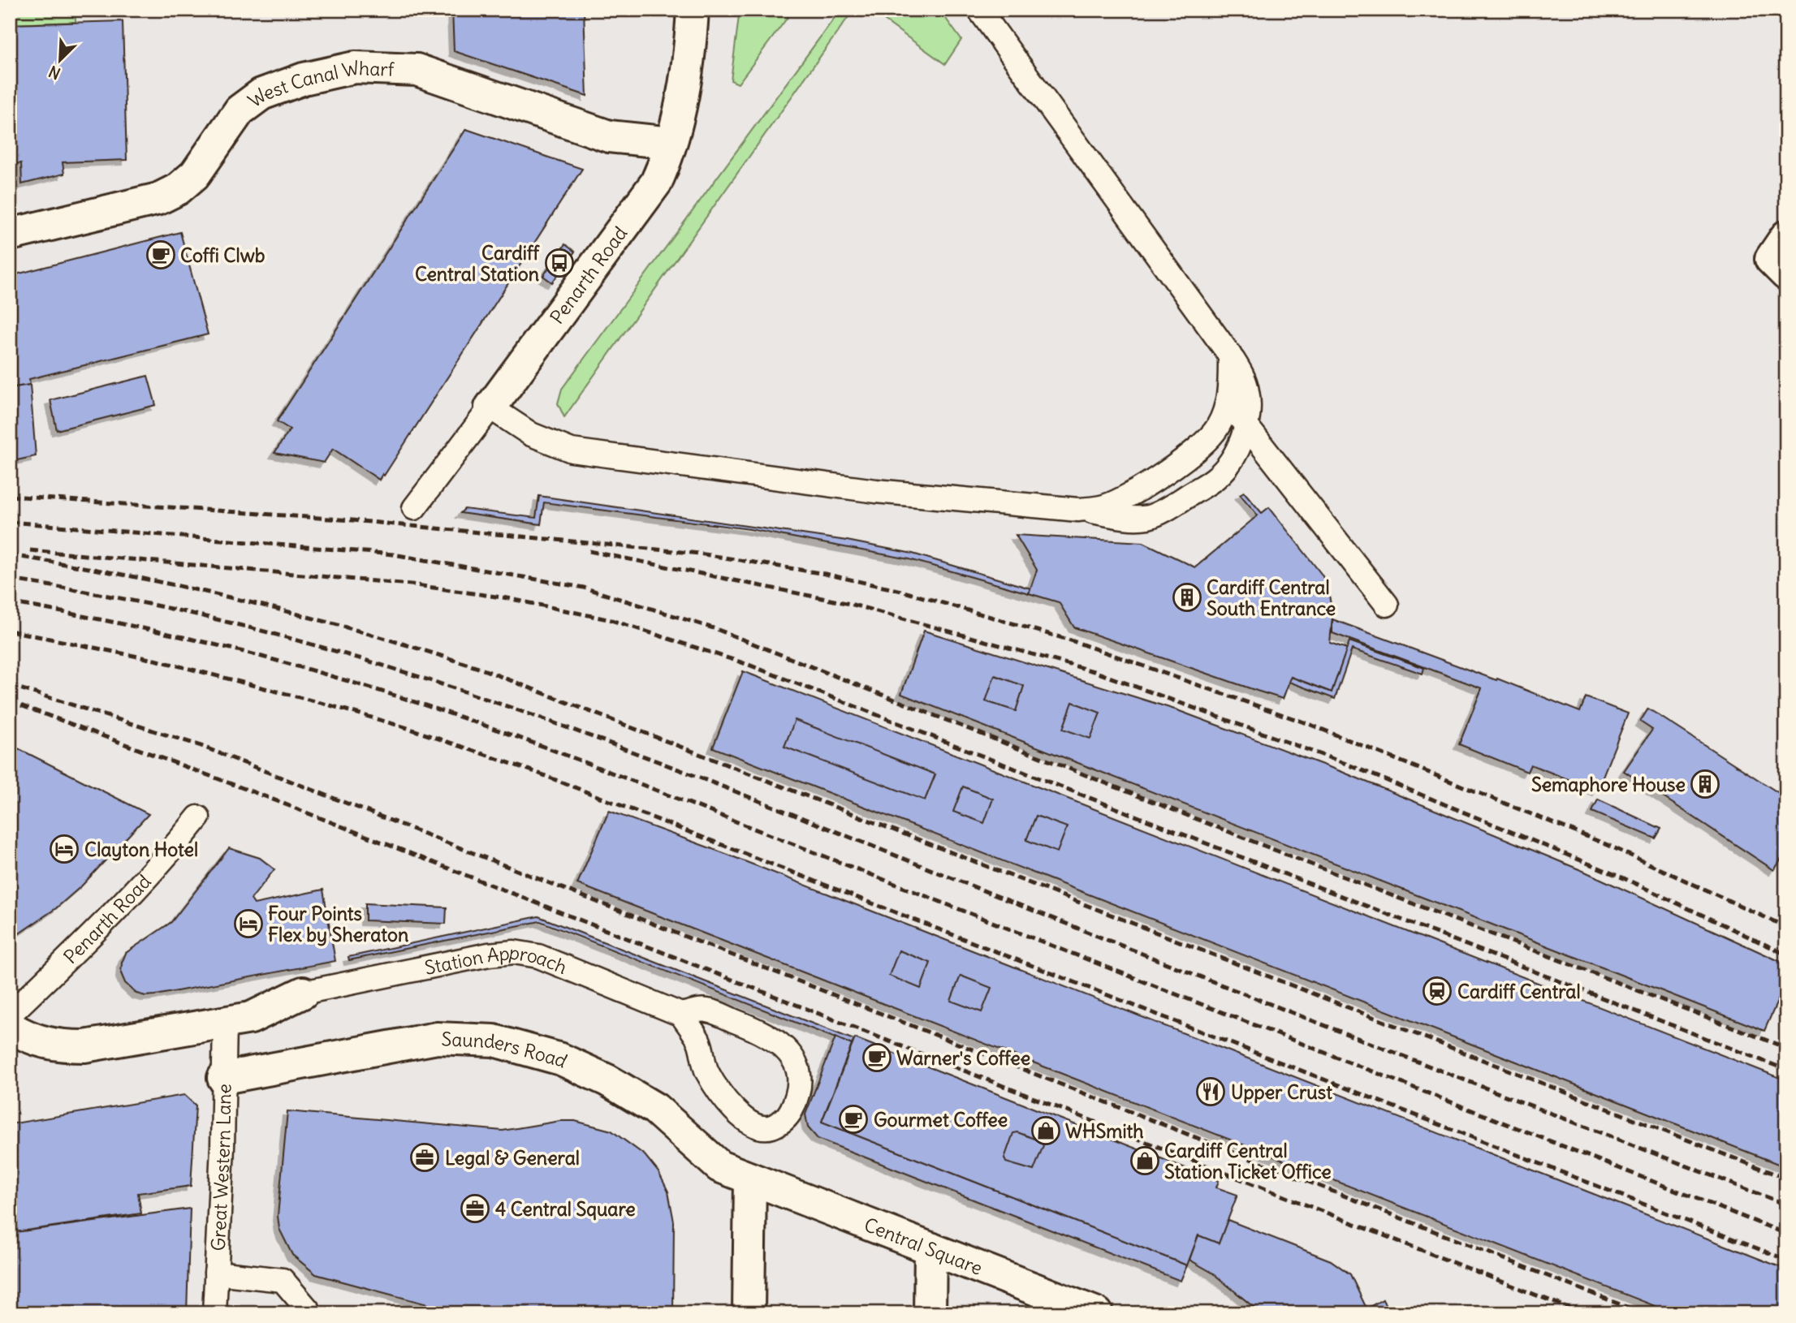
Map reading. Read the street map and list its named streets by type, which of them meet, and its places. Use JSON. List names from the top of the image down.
{
  "streets": {
    "street": [
      "West Canal Wharf",
      "Penarth Road",
      "Saunders Road",
      "Central Square"
    ],
    "lane": ["Station Approach", "Great Western Lane"]
  },
  "crossings": [
    ["West Canal Wharf", "Penarth Road"],
    ["Saunders Road", "Great Western Lane"],
    ["Saunders Road", "Central Square"]
  ],
  "places": {
    "cafe": ["Coffi Clwb", "Warner's Coffee", "Gourmet Coffee"],
    "bus stop": ["Cardiff Central Station"],
    "building": ["Cardiff Central South Entrance", "Semaphore House"],
    "hotel": ["Clayton Hotel", "Four Points Flex by Sheraton"],
    "station": ["Cardiff Central"],
    "restaurant": ["Upper Crust"],
    "shop": ["WHSmith", "Cardiff Central Station Ticket Office"],
    "office": ["Legal & General", "4 Central Square"]
  },
  "north": "bottom left"
}
